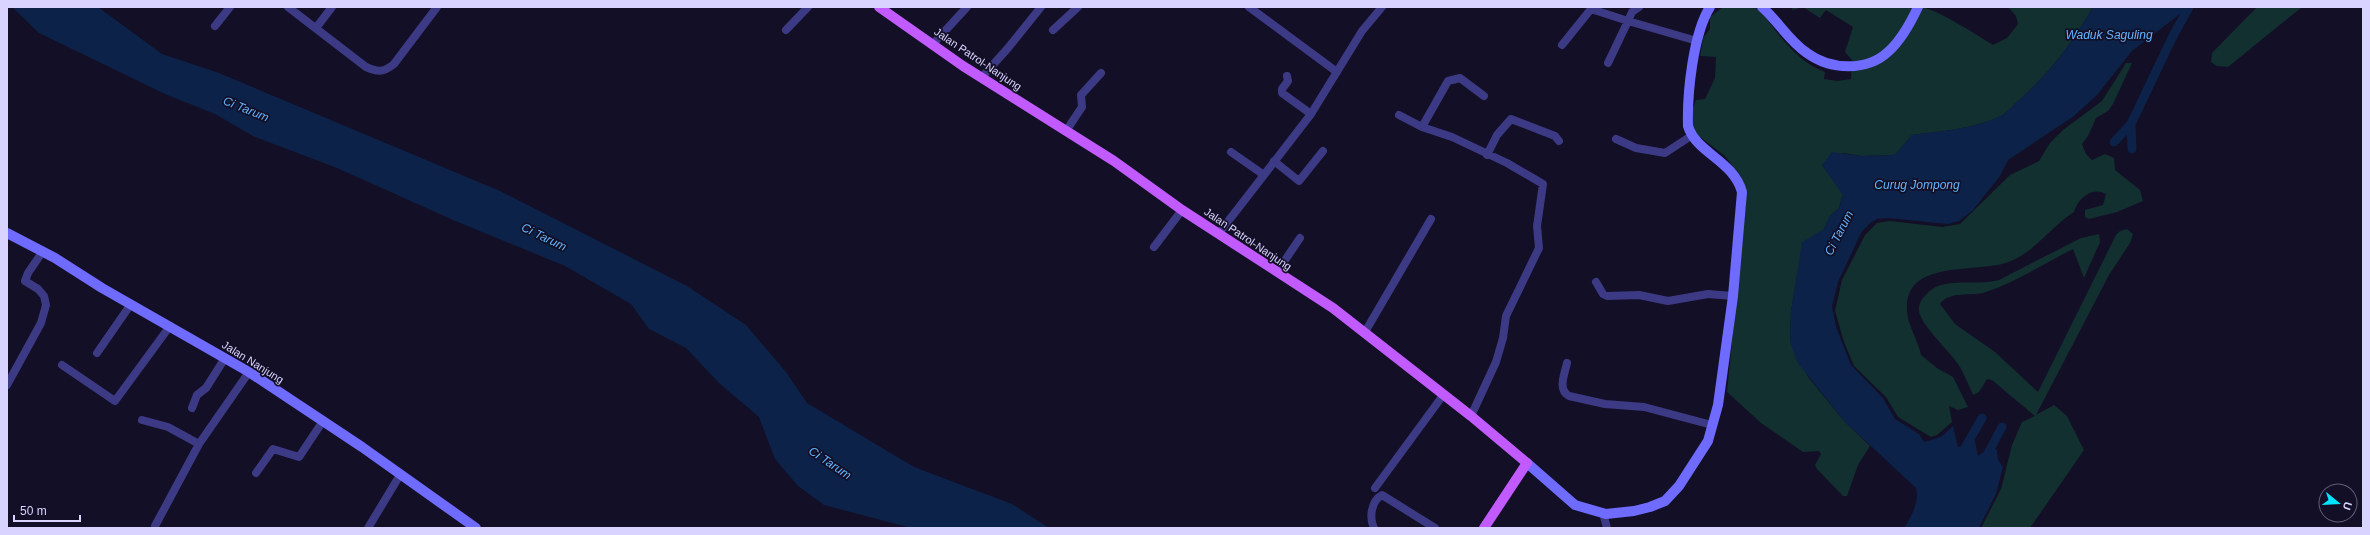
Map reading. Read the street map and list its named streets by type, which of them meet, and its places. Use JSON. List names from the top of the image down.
{
  "streets": {
    "main road": ["Jalan Patrol-Nanjung"],
    "street": ["Jalan Nanjung"]
  },
  "water": ["Waduk Saguling", "Ci Tarum", "Curug Jompong"],
  "scale_bar": "50 m",
  "north": "right"
}
